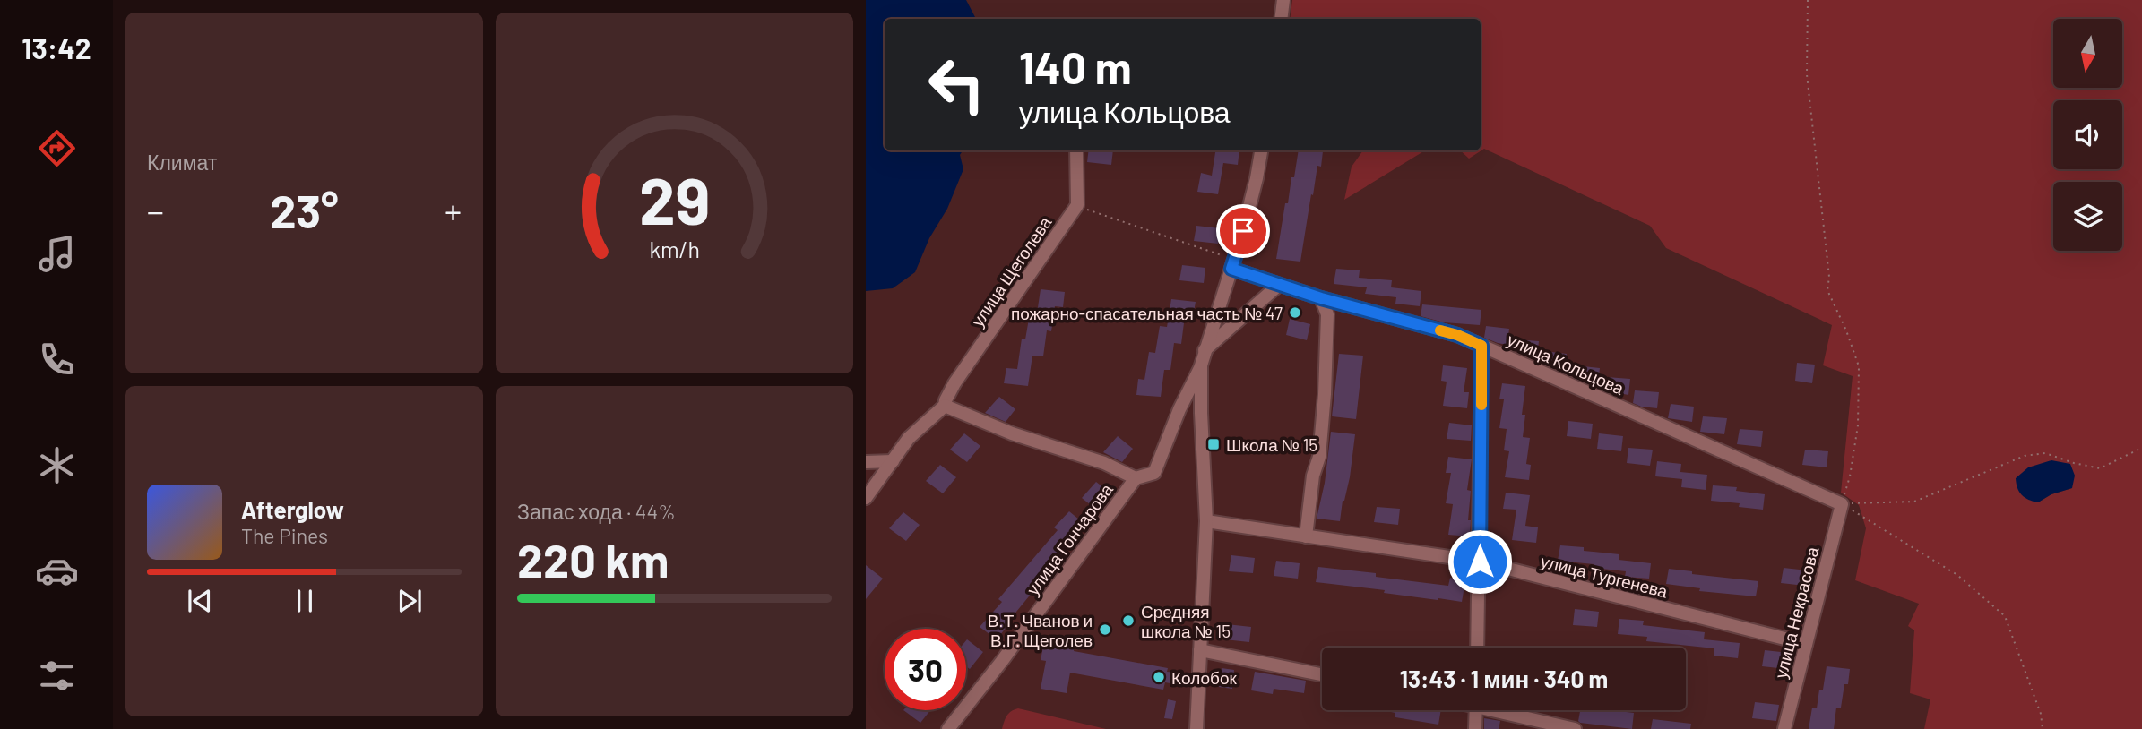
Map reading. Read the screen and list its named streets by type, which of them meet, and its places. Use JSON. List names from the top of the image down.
{
  "streets": {
    "street": [
      "улица Щеголева",
      "улица Кольцова",
      "улица Гончарова",
      "улица Тургенева",
      "улица Некрасова"
    ]
  },
  "crossings": [
    ["улица Кольцова", "улица Гончарова"],
    ["улица Кольцова", "улица Некрасова"],
    ["улица Гончарова", "улица Тургенева"],
    ["улица Тургенева", "улица Некрасова"]
  ],
  "places": {
    "other": [
      "пожарно-спасательная часть № 47",
      "Средняя школа № 15",
      "В.Т. Чванов и В.Г. Щеголев",
      "Колобок"
    ],
    "transit": ["Школа № 15"]
  },
  "north": "bottom",
  "page": {
    "tabs": "13:42",
    "tile": [
      "Климат",
      ["Запас хода · 44%", "220 km"]
    ],
    "turn": ["140 m", "улица Кольцова"],
    "heat": ["−", "23°", "+"],
    "song": ["Afterglow", "The Pines"],
    "limit": "30",
    "trip": "13:43 · 1 мин · 340 m",
    "gauge": ["29", "km/h"]
  }
}
